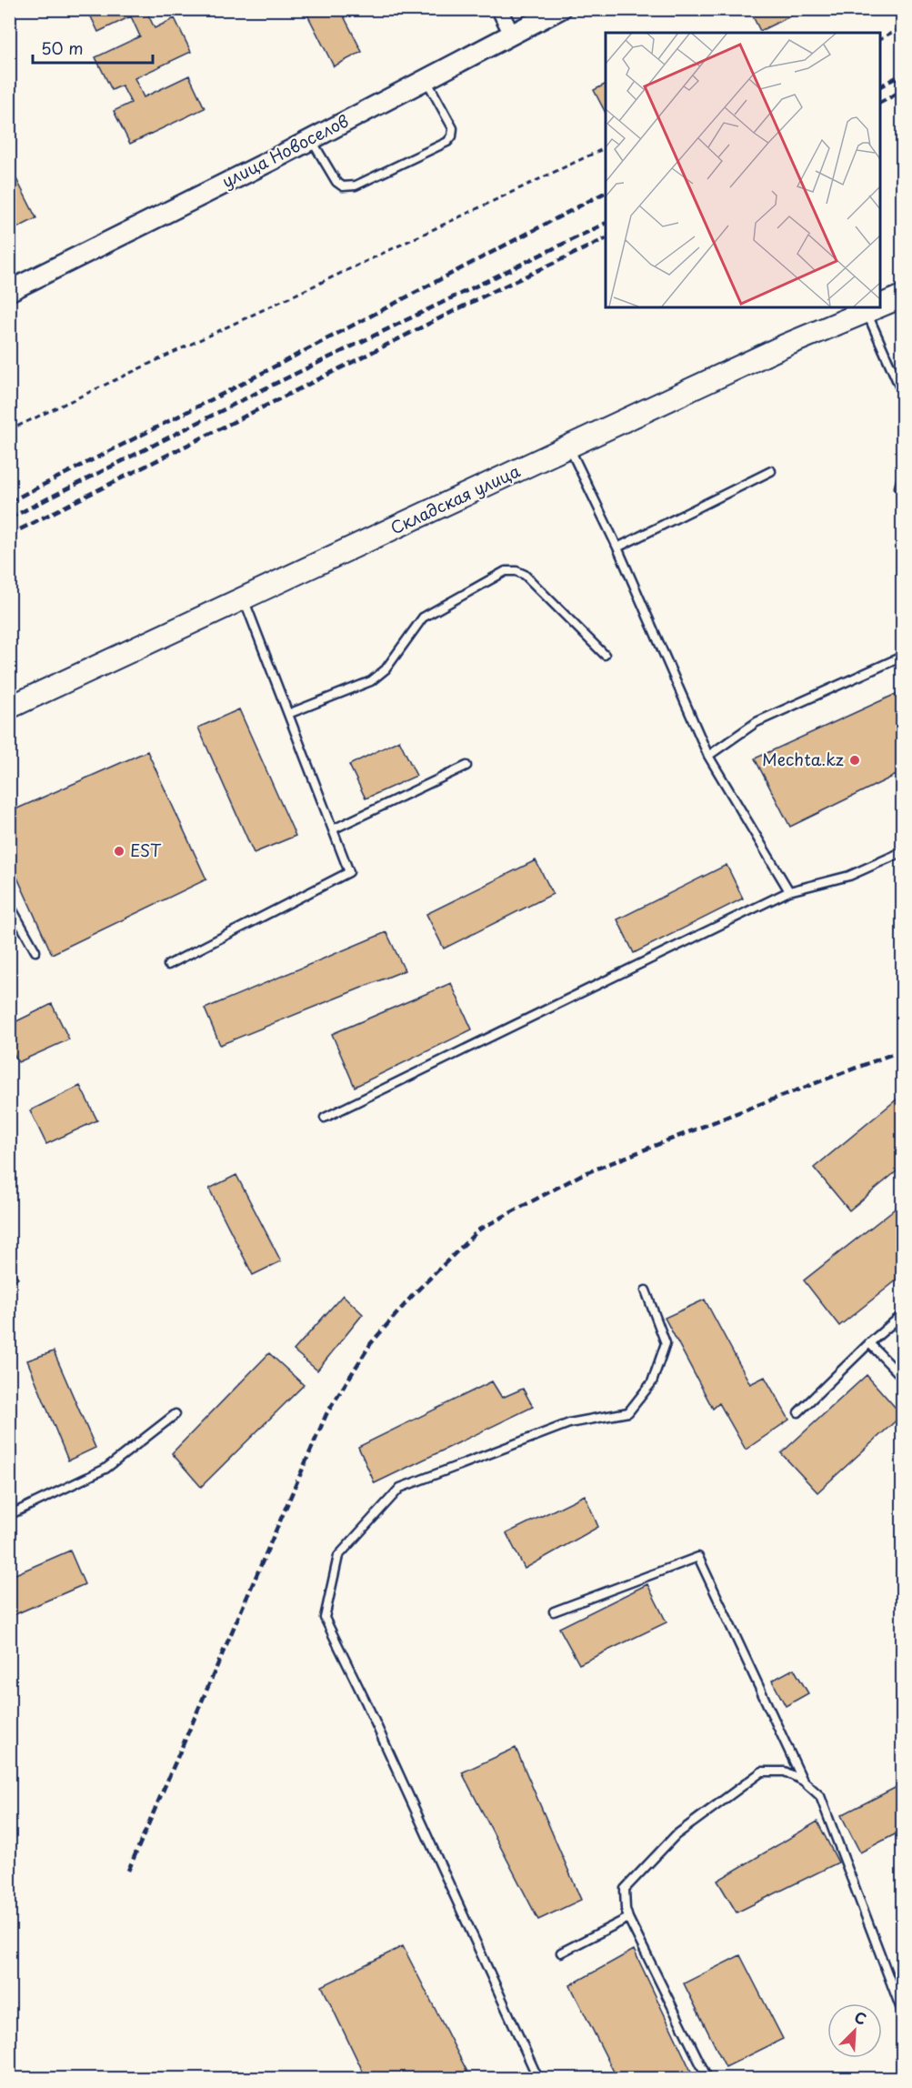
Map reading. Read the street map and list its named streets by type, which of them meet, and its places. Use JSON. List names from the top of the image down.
{
  "streets": {
    "main road": ["Складская улица"],
    "street": ["улица Новоселов"]
  },
  "places": ["Mechta.kz", "EST"],
  "scale_bar": "50 m",
  "north": "top right"
}
